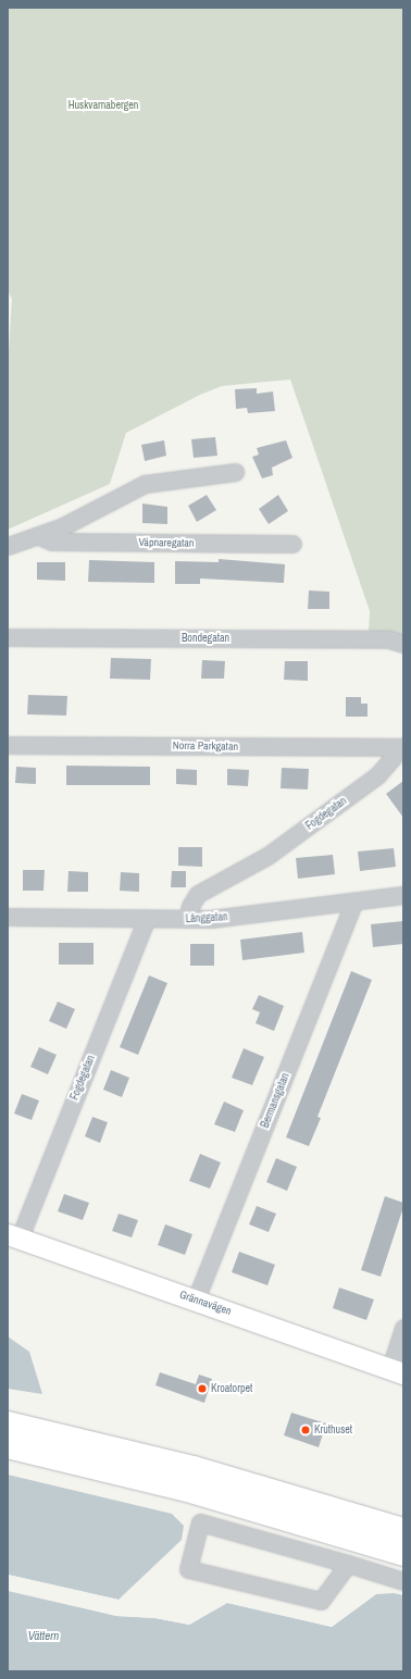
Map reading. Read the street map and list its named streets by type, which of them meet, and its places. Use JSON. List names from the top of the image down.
{
  "streets": {
    "main road": ["Grännavägen"],
    "street": [
      "Väpnaregatan",
      "Bondegatan",
      "Norra Parkgatan",
      "Fogdegatan",
      "Långgatan",
      "Bermansgatan"
    ]
  },
  "crossings": [
    ["Norra Parkgatan", "Fogdegatan"],
    ["Fogdegatan", "Långgatan"],
    ["Fogdegatan", "Grännavägen"],
    ["Långgatan", "Bermansgatan"],
    ["Bermansgatan", "Grännavägen"]
  ],
  "water": ["Vättern"],
  "parks": ["Huskvarnabergen"],
  "places": ["Kroatorpet", "Kruthuset"]
}
